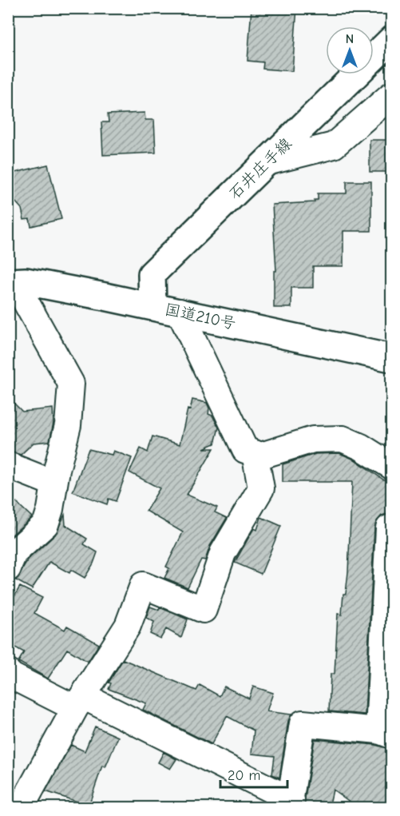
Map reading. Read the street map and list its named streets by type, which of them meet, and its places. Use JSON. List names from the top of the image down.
{
  "streets": {
    "main road": ["石井庄手線", "国道210号"]
  },
  "crossings": [
    ["石井庄手線", "国道210号"]
  ],
  "scale_bar": "20 m",
  "north": "top"
}
